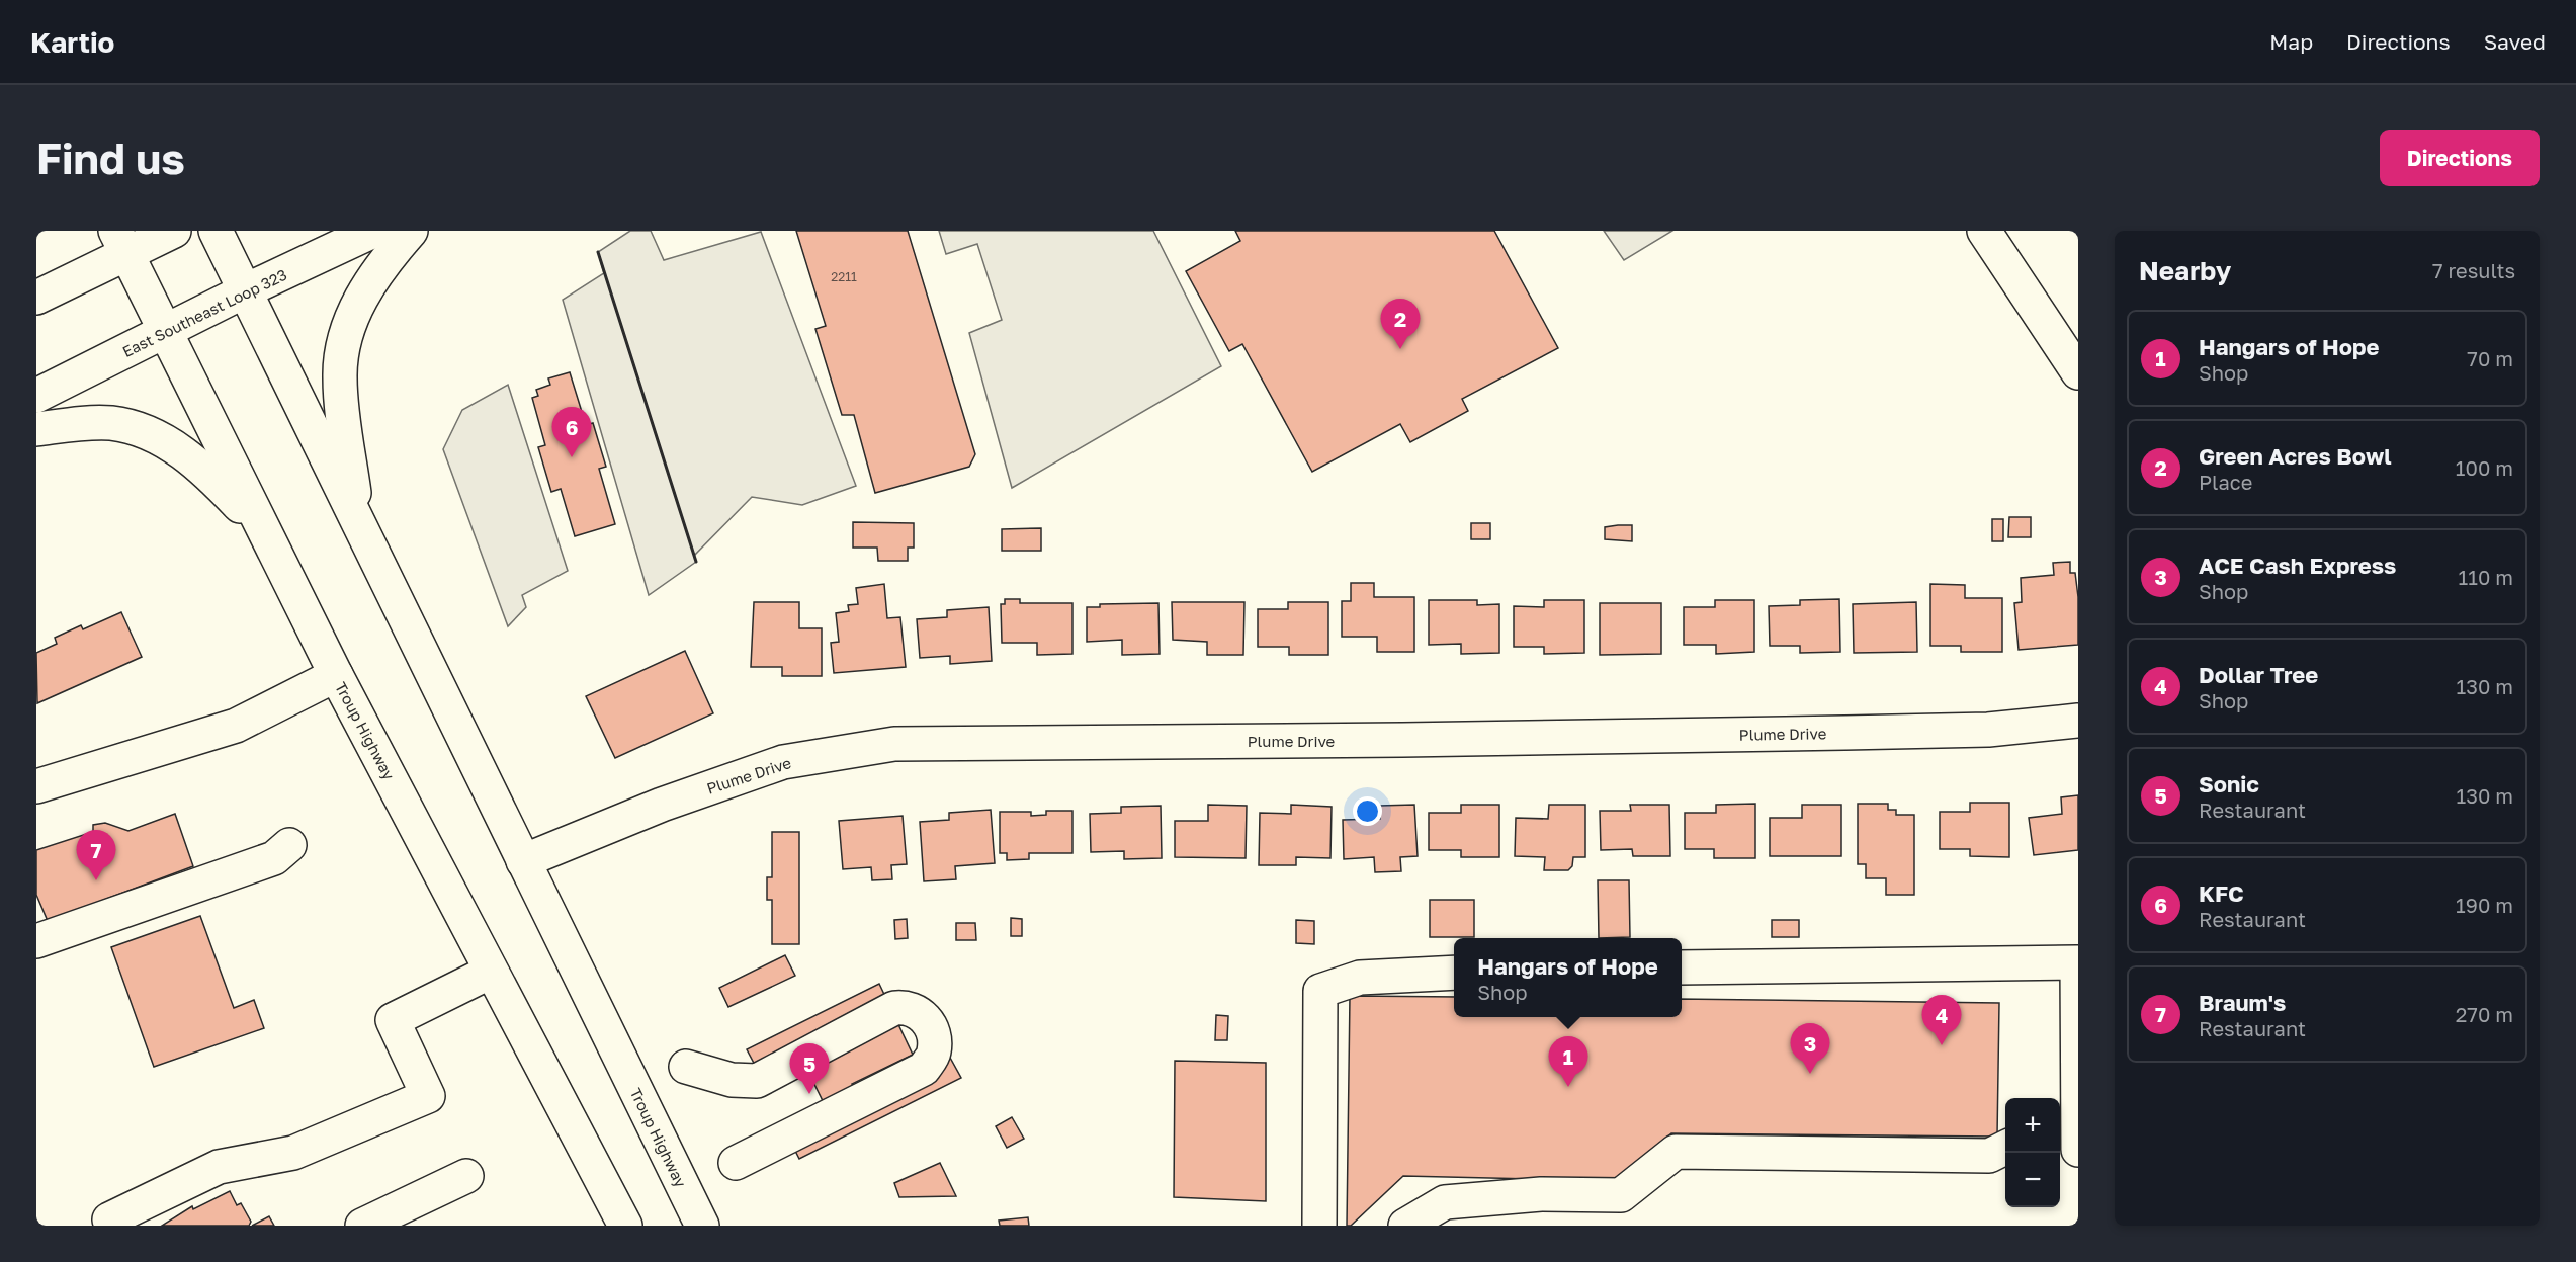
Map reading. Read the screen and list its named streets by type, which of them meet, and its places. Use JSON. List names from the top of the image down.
{
  "streets": {
    "main road": ["East Southeast Loop 323", "Troup Highway", "Plume Drive"]
  },
  "crossings": [
    ["East Southeast Loop 323", "Troup Highway"],
    ["Troup Highway", "Plume Drive"]
  ],
  "house_numbers": ["2211"],
  "page": {
    "header": "Kartio",
    "nav": ["Map", "Directions", "Saved"],
    "buttons": "Directions",
    "title": "Find us",
    "heading": ["Nearby", "7 results"],
    "pins": [
      "2",
      "6",
      "7",
      "4",
      "3",
      "1",
      "5"
    ],
    "list": [
      {
        "mark": "1",
        "name": "Hangars of Hope",
        "note": "Shop",
        "value": "70 m"
      },
      {
        "mark": "2",
        "name": "Green Acres Bowl",
        "note": "Place",
        "value": "100 m"
      },
      {
        "mark": "3",
        "name": "ACE Cash Express",
        "note": "Shop",
        "value": "110 m"
      },
      {
        "mark": "4",
        "name": "Dollar Tree",
        "note": "Shop",
        "value": "130 m"
      },
      {
        "mark": "5",
        "name": "Sonic",
        "note": "Restaurant",
        "value": "130 m"
      },
      {
        "mark": "6",
        "name": "KFC",
        "note": "Restaurant",
        "value": "190 m"
      },
      {
        "mark": "7",
        "name": "Braum's",
        "note": "Restaurant",
        "value": "270 m"
      }
    ],
    "popup": ["Hangars of Hope", "Shop"],
    "map_buttons": ["+", "−"]
  }
}
